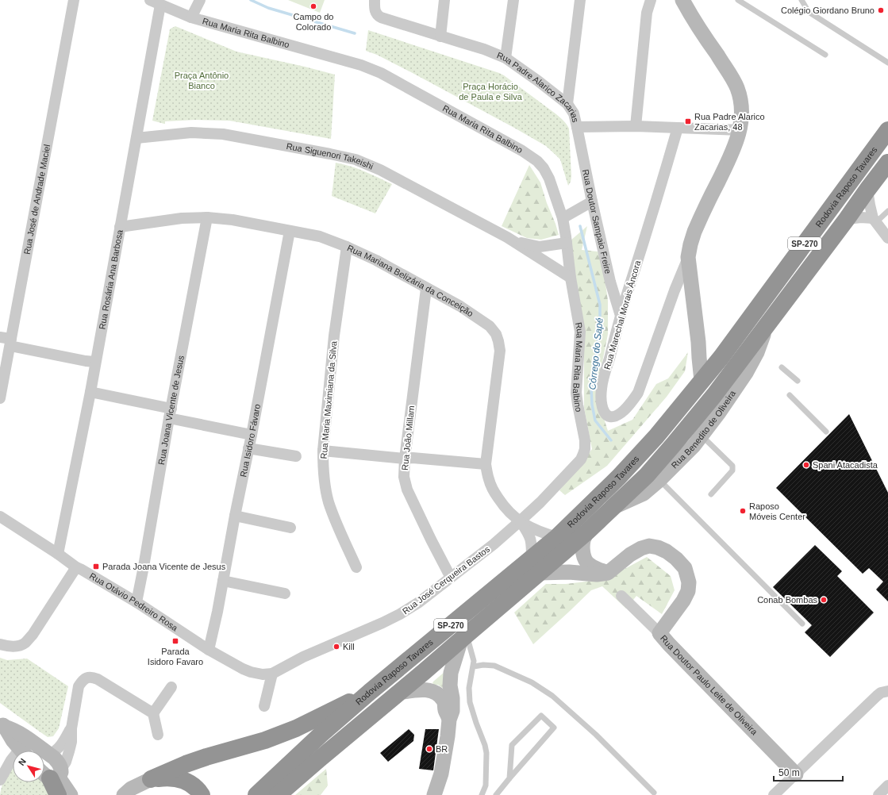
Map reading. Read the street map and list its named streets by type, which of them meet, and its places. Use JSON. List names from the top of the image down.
{
  "streets": {
    "highway": ["Rodovia Raposo Tavares", "SP-270"],
    "main road": ["Rua Benedito de Oliveira", "Rua Doutor Paulo Leite de Oliveira"],
    "street": [
      "Rua Maria Rita Balbino",
      "Rua Padre Alarico Zacarias",
      "Rua Siguenori Takeishi",
      "Rua José de Andrade Maciel",
      "Rua Doutor Sampaio Freire",
      "Rua Rosária Ana Barbosa",
      "Rua Mariana Belizária da Conceição",
      "Rua Marechal Morais Âncora",
      "Rua Maria Maximiana da Silva",
      "Rua Joana Vicente de Jesus",
      "Rua João Millam",
      "Rua Isidoro Fávaro",
      "Rua José Cerqueira Bastos",
      "Rua Otávio Pedreiro Rosa"
    ]
  },
  "crossings": [
    ["Rua Maria Rita Balbino", "Rua Siguenori Takeishi"],
    ["Rua Maria Rita Balbino", "Rua Rosária Ana Barbosa"],
    ["Rua Maria Rita Balbino", "Rua José Cerqueira Bastos"],
    ["Rua Padre Alarico Zacarias", "Rua Doutor Sampaio Freire"],
    ["Rua Padre Alarico Zacarias", "Rua Marechal Morais Âncora"],
    ["Rua Siguenori Takeishi", "Rua Rosária Ana Barbosa"],
    ["Rodovia Raposo Tavares", "Rua Mariana Belizária da Conceição"],
    ["Rodovia Raposo Tavares", "Rua Benedito de Oliveira"],
    ["Rua Doutor Sampaio Freire", "Rua Marechal Morais Âncora"],
    ["Rua Rosária Ana Barbosa", "Rua Mariana Belizária da Conceição"],
    ["Rua Rosária Ana Barbosa", "Rua Otávio Pedreiro Rosa"],
    ["Rua Mariana Belizária da Conceição", "Rua Maria Maximiana da Silva"],
    ["Rua Mariana Belizária da Conceição", "Rua Joana Vicente de Jesus"],
    ["Rua Mariana Belizária da Conceição", "Rua João Millam"],
    ["Rua Mariana Belizária da Conceição", "Rua Isidoro Fávaro"],
    ["Rua Mariana Belizária da Conceição", "Rua José Cerqueira Bastos"],
    ["Rua Joana Vicente de Jesus", "Rua Otávio Pedreiro Rosa"],
    ["Rua João Millam", "Rua José Cerqueira Bastos"],
    ["Rua Isidoro Fávaro", "Rua Otávio Pedreiro Rosa"],
    ["Rua José Cerqueira Bastos", "Rua Otávio Pedreiro Rosa"]
  ],
  "water": ["Córrego do Sapé"],
  "parks": ["Praça Antônio Bianco", "Praça Horácio de Paula e Silva"],
  "places": {
    "other": [
      "Campo do Colorado",
      "Colégio Giordano Bruno",
      "Spani Atacadista",
      "Raposo Móveis Center",
      "Conab Bombas",
      "Kill",
      "BR"
    ],
    "transit": ["Rua Padre Alarico Zacarias, 48", "Parada Joana Vicente de Jesus", "Parada Isidoro Favaro"]
  },
  "scale_bar": "50 m",
  "north": "top left"
}
